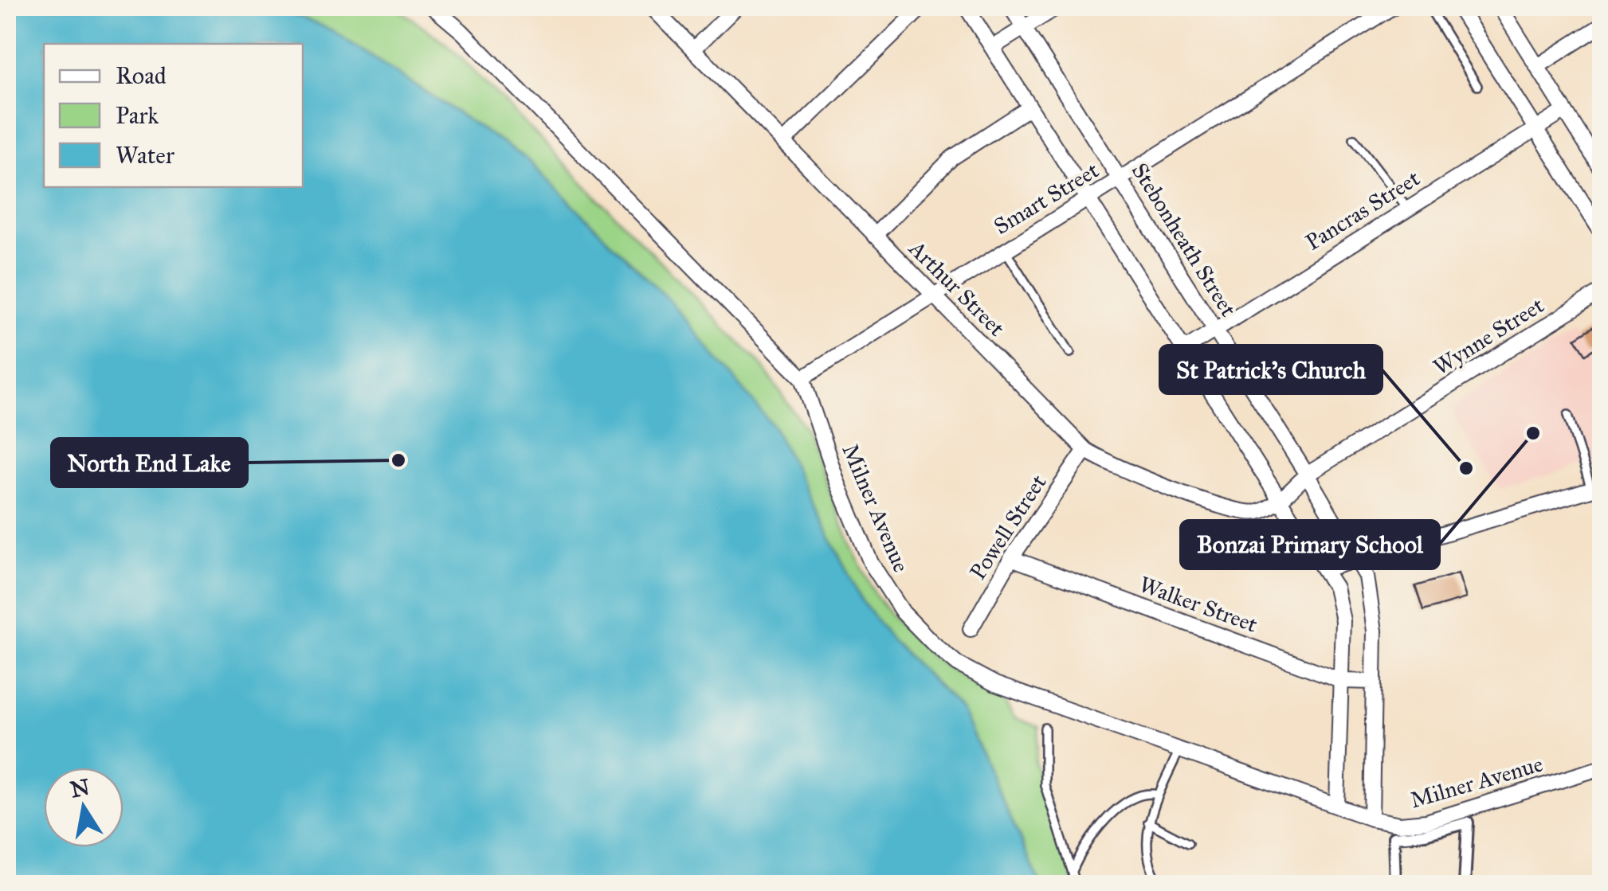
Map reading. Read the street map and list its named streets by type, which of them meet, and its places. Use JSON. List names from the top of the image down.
{
  "streets": {
    "street": [
      "Smart Street",
      "Pancras Street",
      "Stebonheath Street",
      "Arthur Street",
      "Wynne Street",
      "Milner Avenue",
      "Powell Street",
      "Walker Street"
    ]
  },
  "crossings": [
    ["Smart Street", "Stebonheath Street"],
    ["Smart Street", "Arthur Street"],
    ["Smart Street", "Milner Avenue"],
    ["Pancras Street", "Stebonheath Street"],
    ["Stebonheath Street", "Wynne Street"],
    ["Stebonheath Street", "Milner Avenue"],
    ["Stebonheath Street", "Walker Street"],
    ["Arthur Street", "Wynne Street"],
    ["Arthur Street", "Powell Street"],
    ["Powell Street", "Walker Street"]
  ],
  "places": ["Bonzai Primary School", "North End Lake", "St Patrick's Church"],
  "legend": ["Road", "Park", "Water"],
  "north": "top"
}
